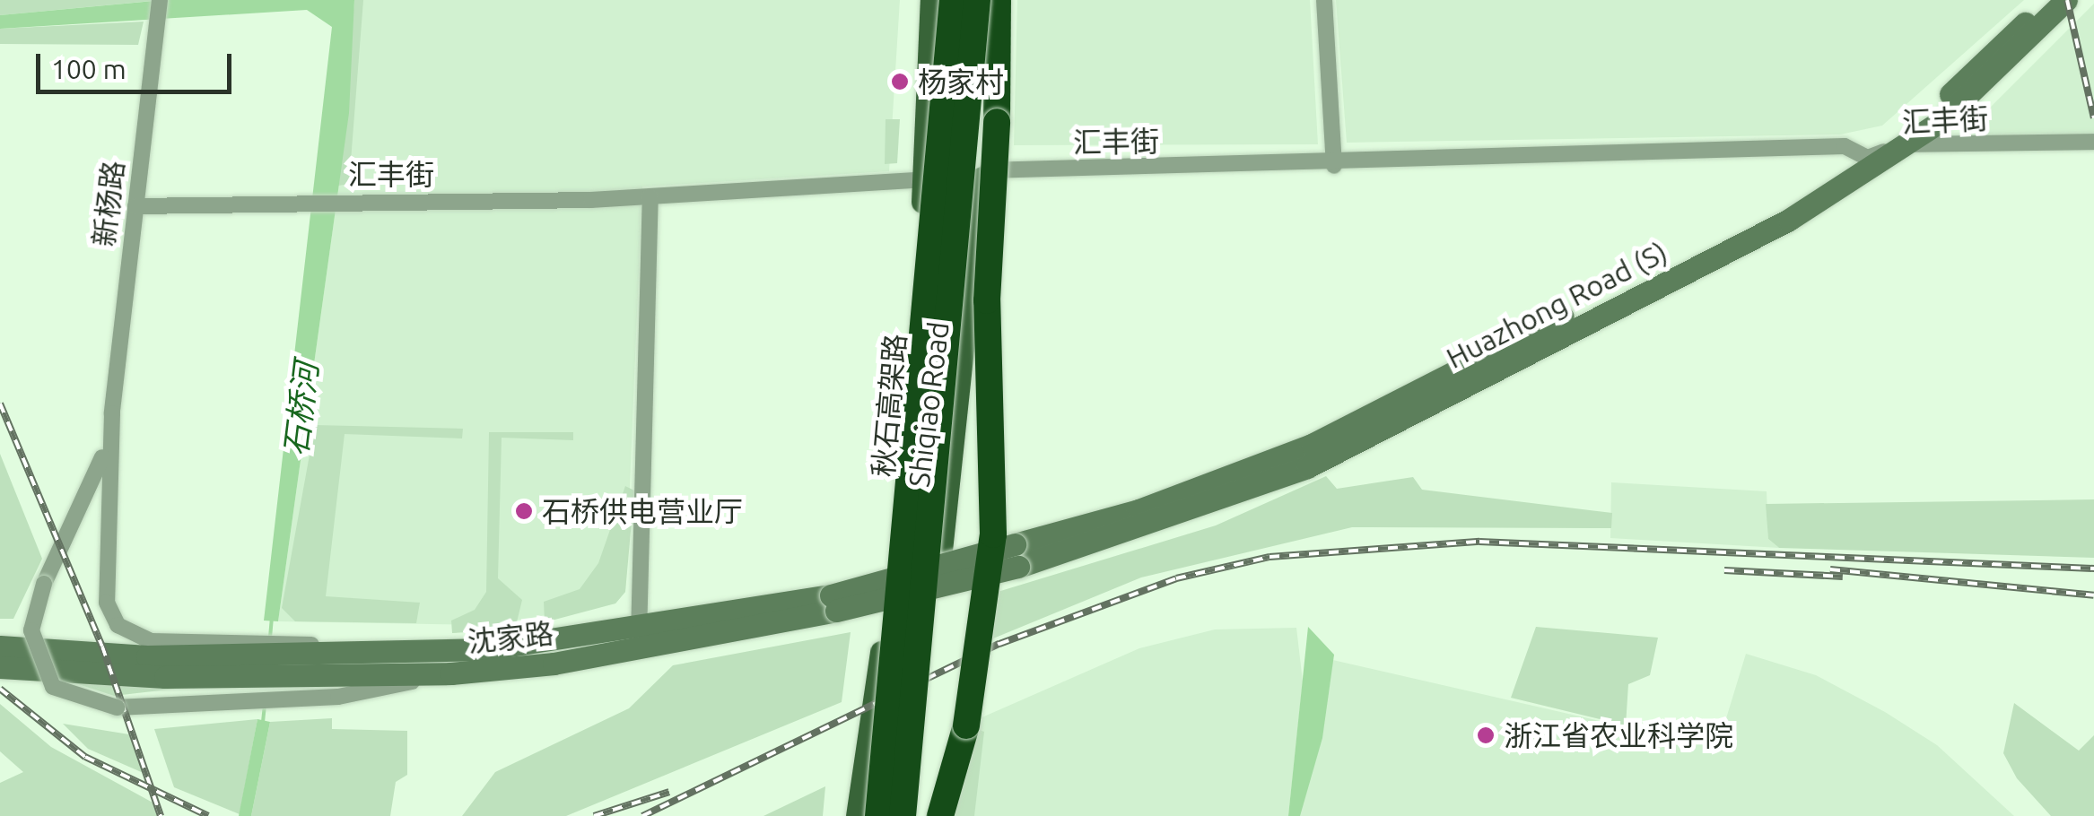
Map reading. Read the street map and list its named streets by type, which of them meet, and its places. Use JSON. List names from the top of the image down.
{
  "streets": {
    "highway": ["秋石高架路"],
    "main road": ["Huazhong Road (S)", "Shiqiao Road", "沈家路"],
    "street": ["汇丰街", "新杨路"]
  },
  "crossings": [
    ["汇丰街", "新杨路"],
    ["汇丰街", "Huazhong Road (S)"],
    ["汇丰街", "Shiqiao Road"],
    ["Huazhong Road (S)", "沈家路"]
  ],
  "water": ["石桥河"],
  "places": ["杨家村", "石桥供电营业厅", "浙江省农业科学院"],
  "scale_bar": "100 m"
}
